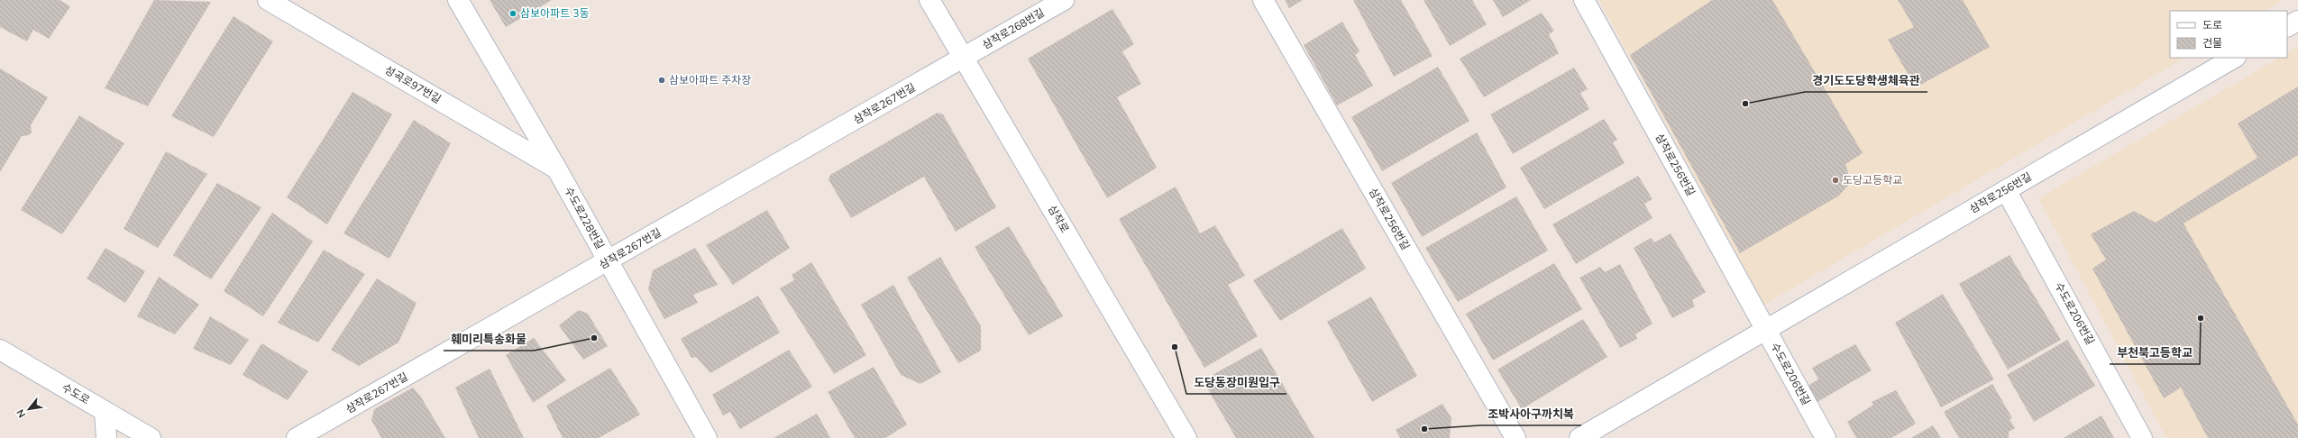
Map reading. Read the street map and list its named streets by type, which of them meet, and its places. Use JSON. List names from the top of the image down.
{
  "streets": {
    "street": [
      "삼작로268번길",
      "성곡로97번길",
      "삼작로267번길",
      "삼작로256번길",
      "수도로228번길",
      "삼작로",
      "수도로206번길",
      "수도로"
    ]
  },
  "crossings": [
    ["삼작로268번길", "삼작로267번길"],
    ["삼작로268번길", "삼작로"],
    ["성곡로97번길", "수도로228번길"],
    ["삼작로267번길", "수도로228번길"],
    ["삼작로267번길", "삼작로"],
    ["삼작로256번길", "수도로206번길"]
  ],
  "places": [
    "삼보아파트 3동",
    "삼보아파트 주차장",
    "경기도도당학생체육관",
    "도당고등학교",
    "부천북고등학교",
    "훼미리특송화물",
    "도당동장미원입구",
    "조박사아구까치복"
  ],
  "legend": ["도로", "건물"],
  "north": "bottom left"
}
